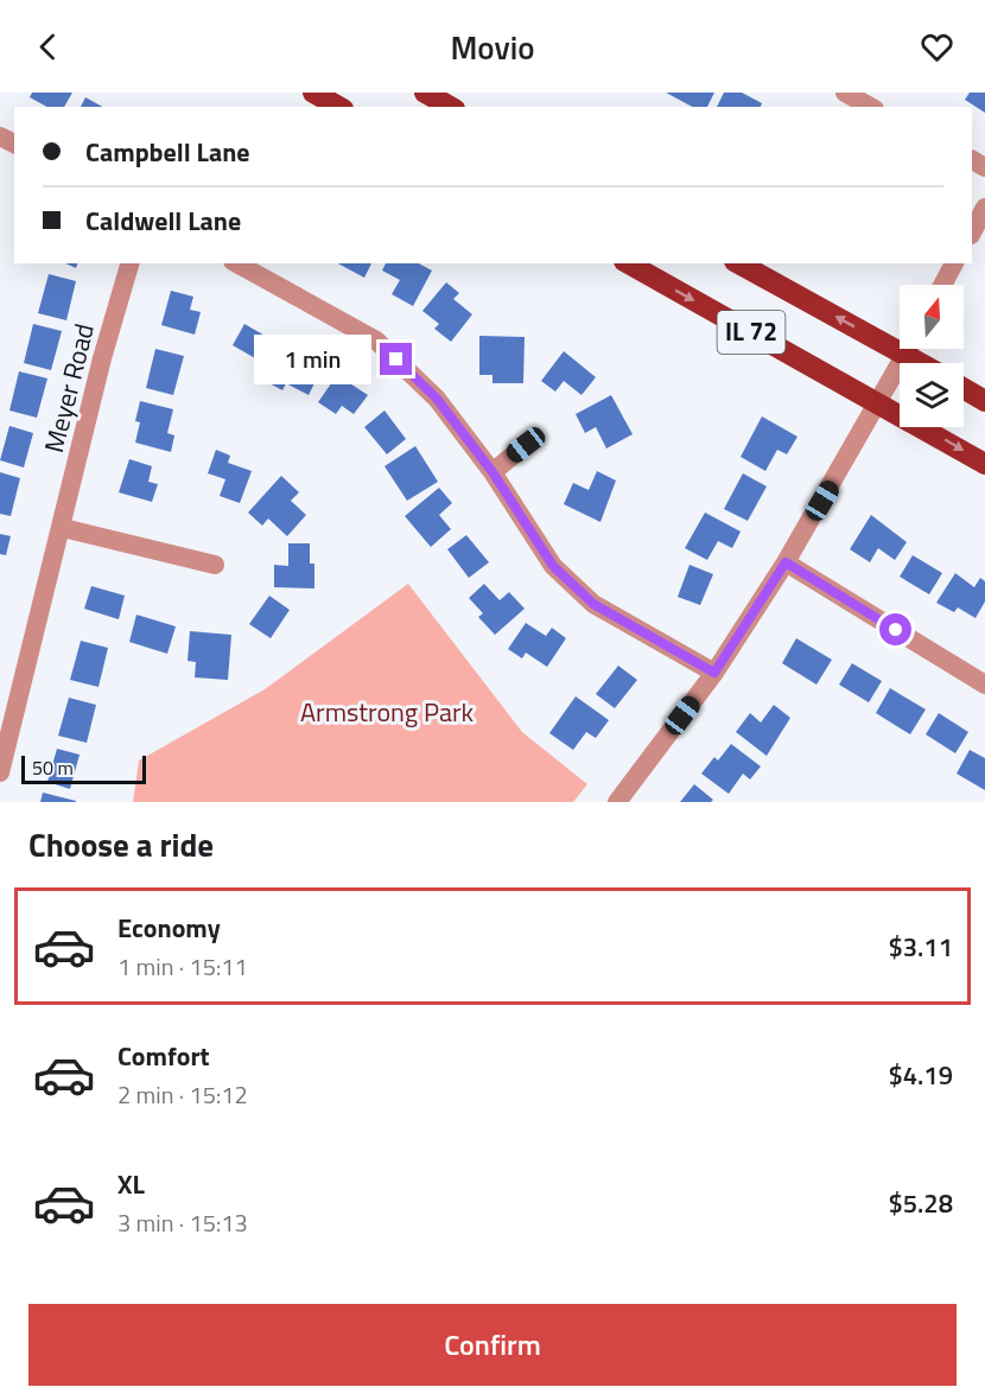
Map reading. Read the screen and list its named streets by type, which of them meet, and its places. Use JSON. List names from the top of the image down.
{
  "streets": {
    "main road": ["IL 72"],
    "street": ["Meyer Road"]
  },
  "parks": ["Armstrong Park"],
  "scale_bar": "50 m",
  "north": "top",
  "page": {
    "header": "Movio",
    "banner": ["Campbell Lane", "Caldwell Lane"],
    "bubble": "1 min",
    "scale": "50 m",
    "heading": "Choose a ride",
    "list": [
      {
        "name": "Economy",
        "note": "1 min · 15:11",
        "value": "$3.11"
      },
      {
        "name": "Comfort",
        "note": "2 min · 15:12",
        "value": "$4.19"
      },
      {
        "name": "XL",
        "note": "3 min · 15:13",
        "value": "$5.28"
      }
    ],
    "buttons": "Confirm"
  }
}
